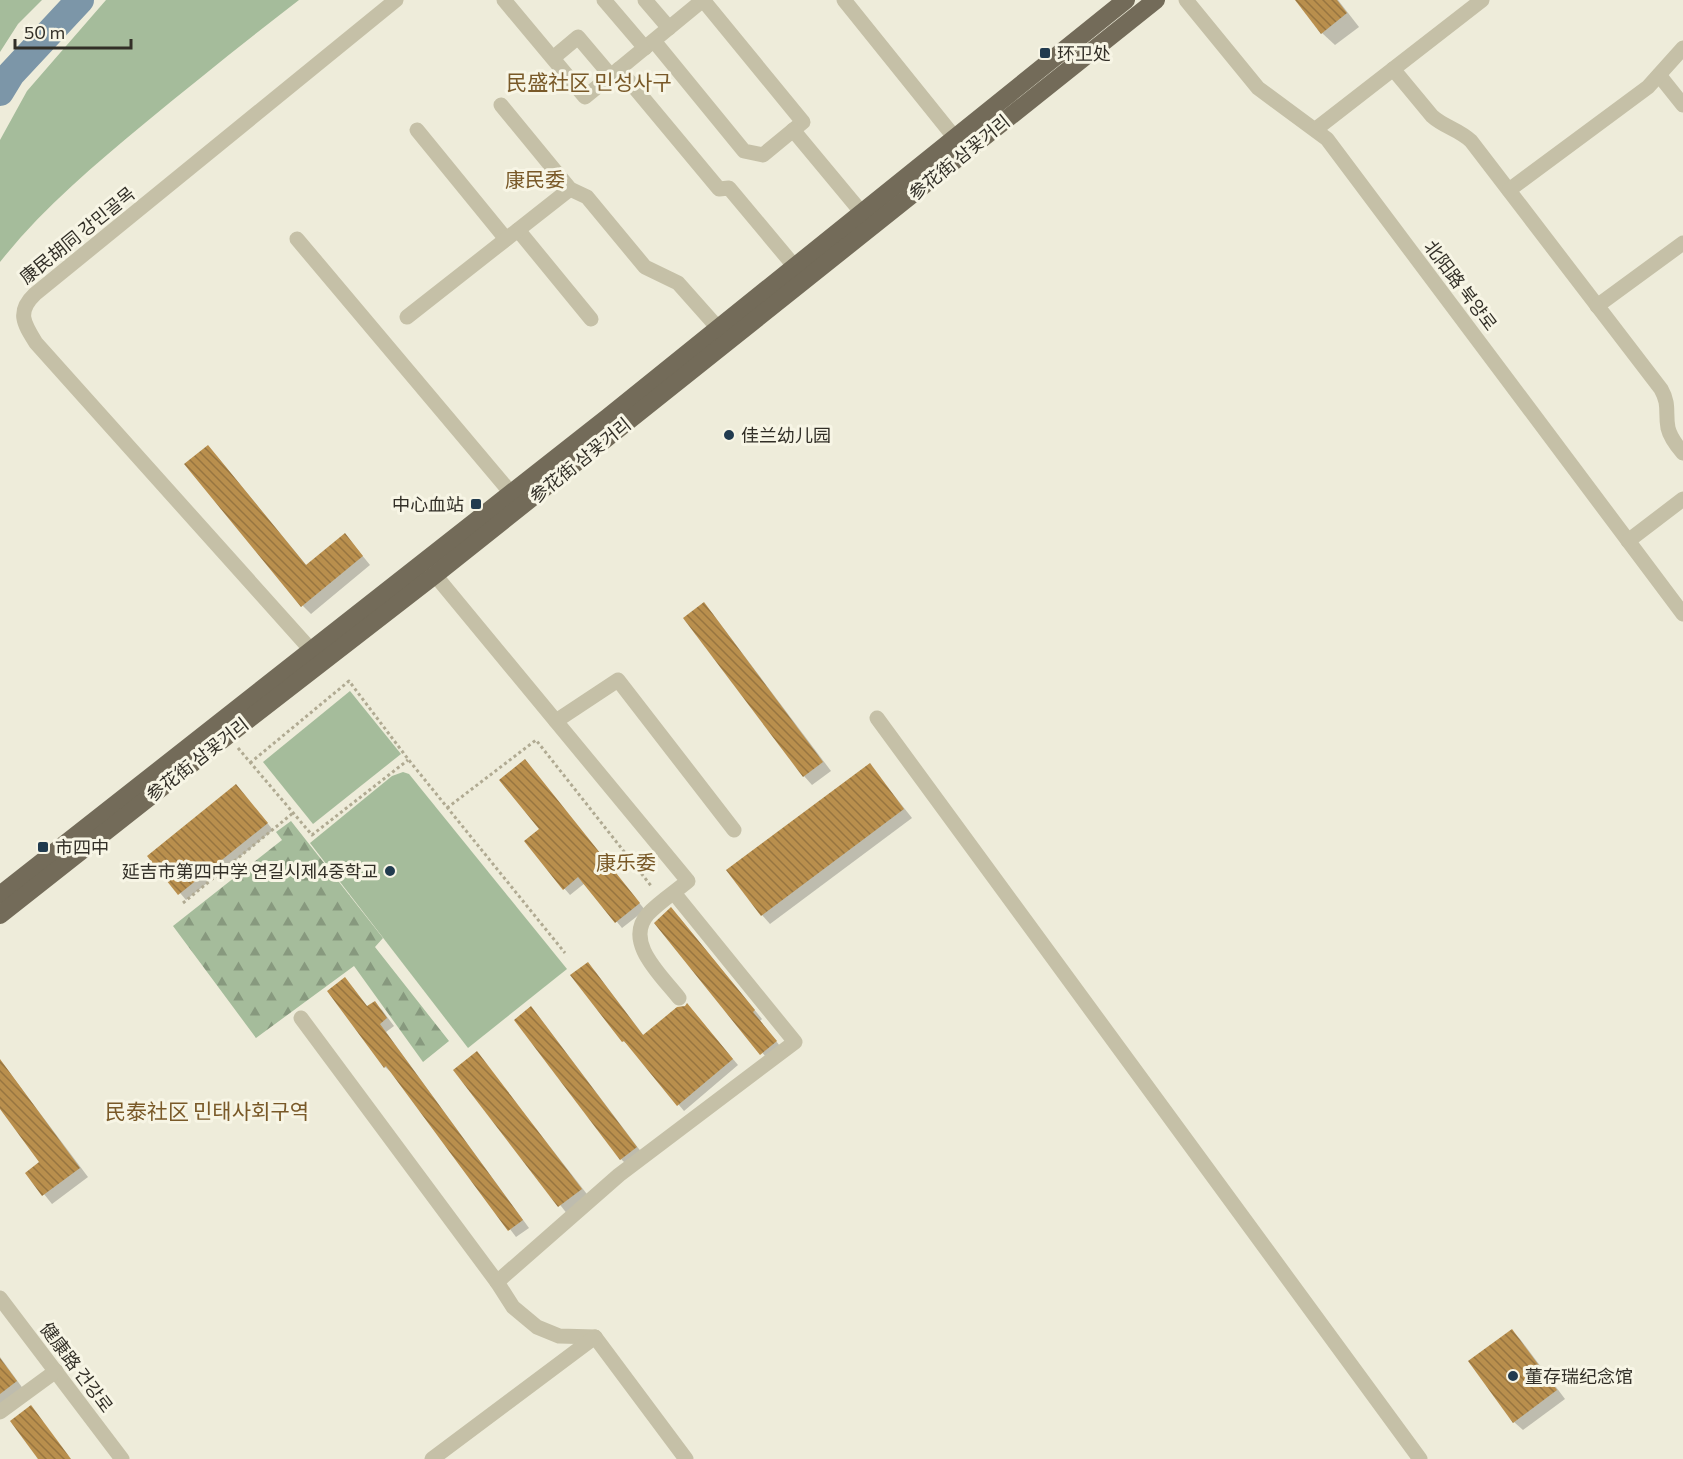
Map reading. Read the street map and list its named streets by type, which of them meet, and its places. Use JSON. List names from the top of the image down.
{
  "streets": {
    "main road": ["参花街 삼꽃거리"],
    "street": ["康民胡同 강민골목", "北阳路 북양로", "健康路 건강로"]
  },
  "crossings": [
    ["参花街 삼꽃거리", "康民胡同 강민골목"]
  ],
  "districts": [
    "民盛社区 민성사구",
    "康民委",
    "康乐委",
    "民泰社区 민태사회구역"
  ],
  "places": {
    "transit": ["环卫处", "中心血站", "市四中"],
    "other": ["佳兰幼儿园", "延吉市第四中学 연길시제4중학교", "董存瑞纪念馆"]
  },
  "scale_bar": "50 m"
}
